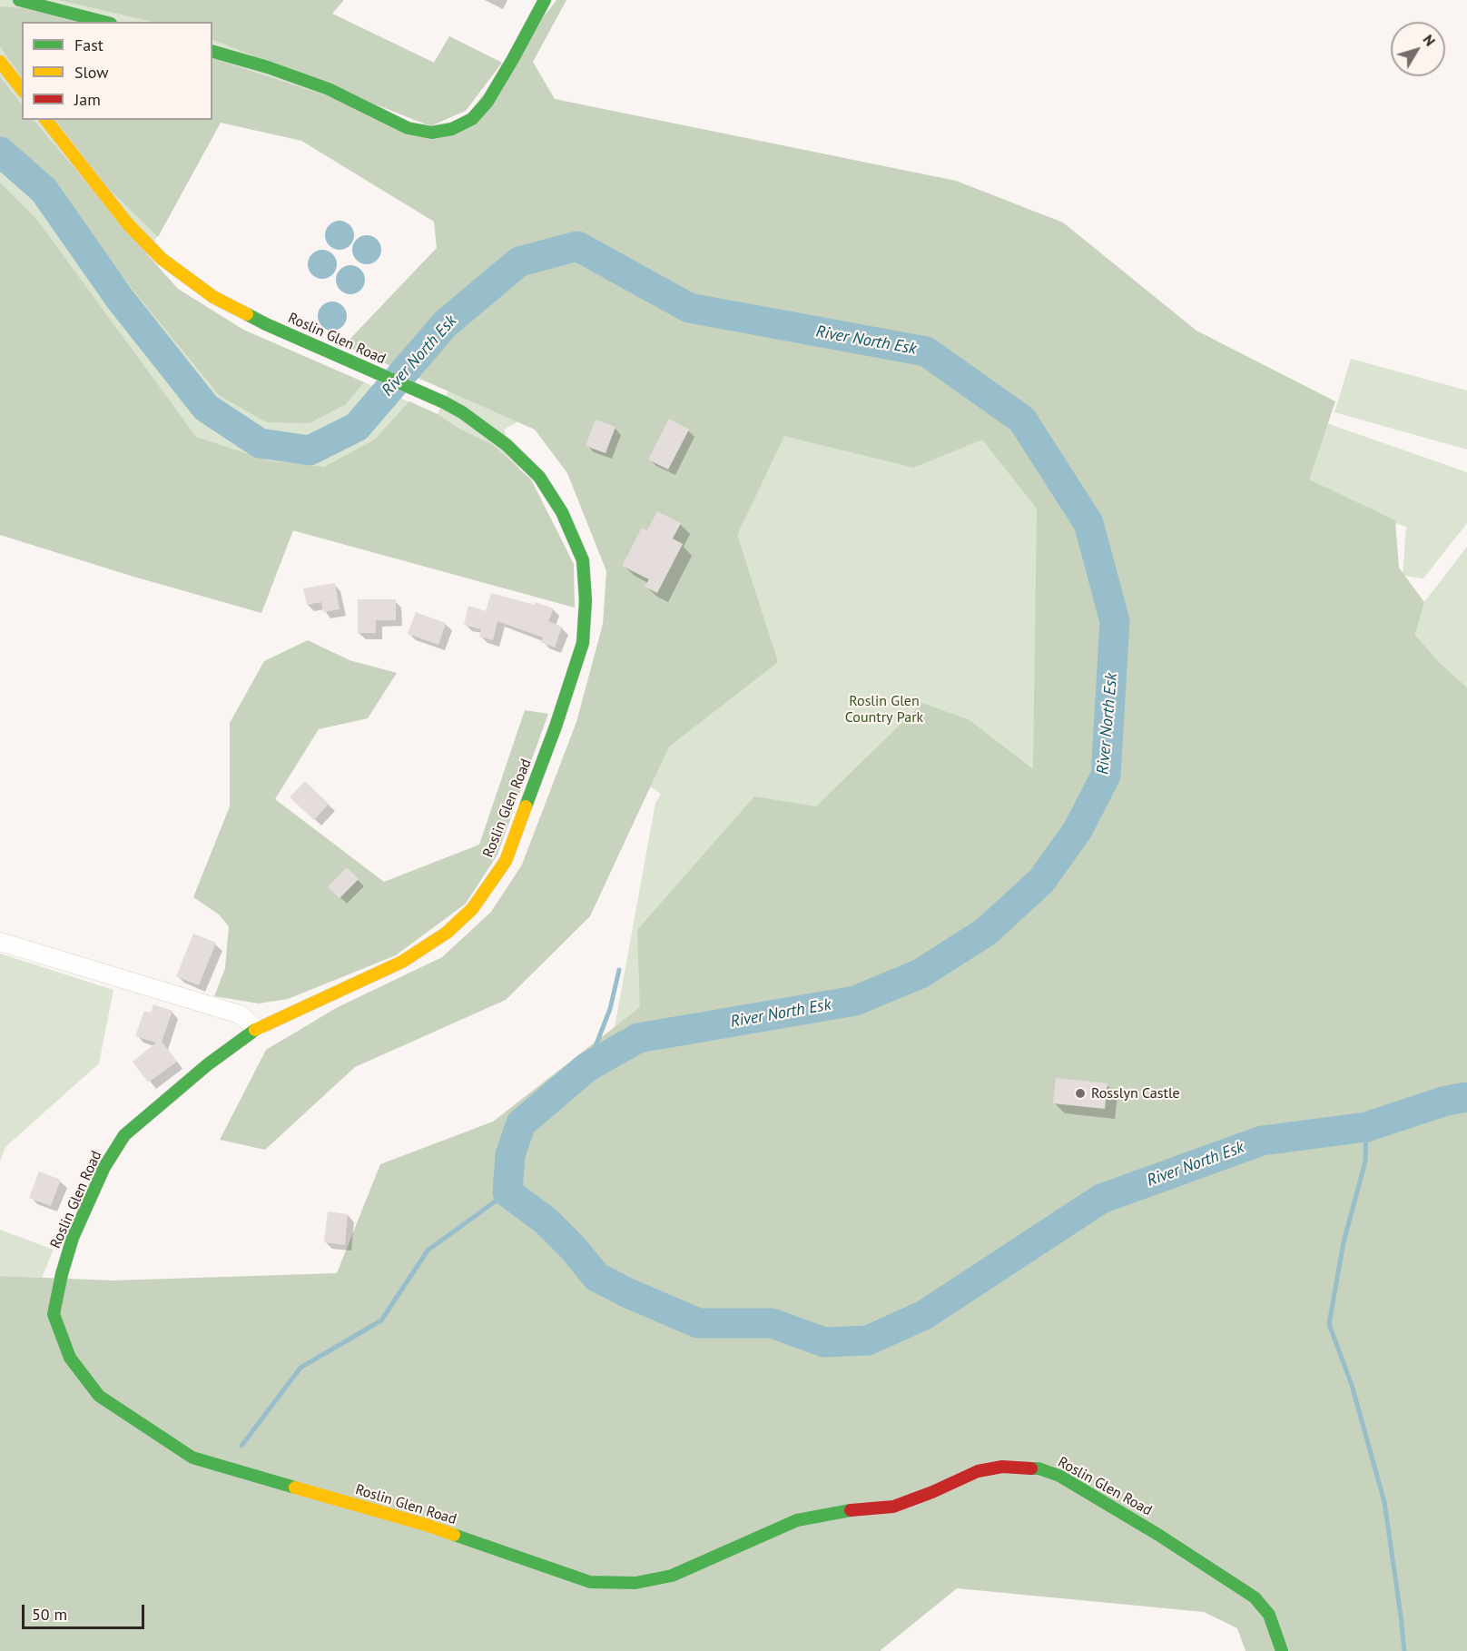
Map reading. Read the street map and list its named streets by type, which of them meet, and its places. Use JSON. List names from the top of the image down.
{
  "streets": {
    "main road": ["Roslin Glen Road"]
  },
  "water": ["River North Esk"],
  "parks": ["Roslin Glen Country Park"],
  "places": ["Rosslyn Castle"],
  "legend": ["Fast", "Slow", "Jam"],
  "scale_bar": "50 m",
  "north": "top right"
}
